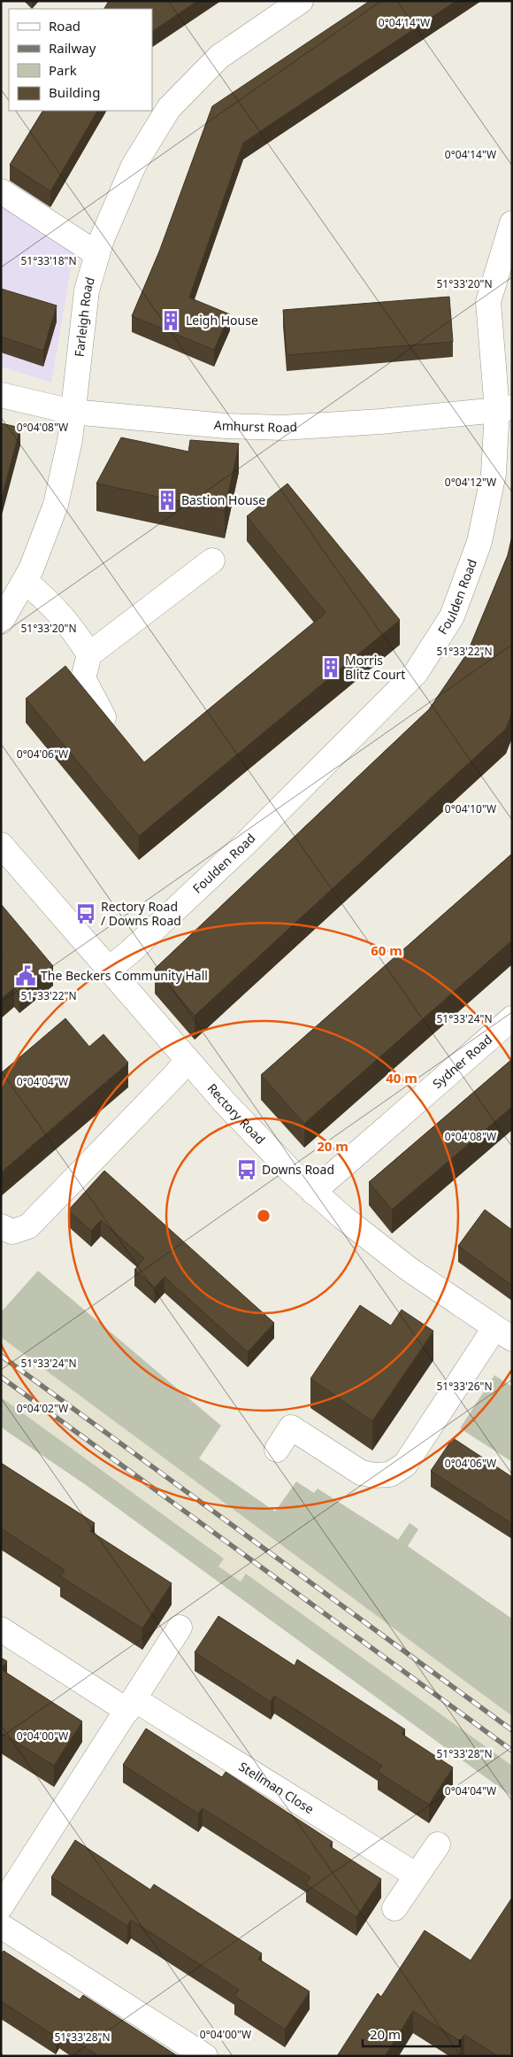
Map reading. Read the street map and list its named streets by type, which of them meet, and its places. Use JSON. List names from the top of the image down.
{
  "streets": {
    "street": [
      "Farleigh Road",
      "Amhurst Road",
      "Foulden Road",
      "Sydner Road",
      "Rectory Road",
      "Stellman Close"
    ]
  },
  "crossings": [
    ["Farleigh Road", "Amhurst Road"],
    ["Amhurst Road", "Foulden Road"],
    ["Foulden Road", "Rectory Road"],
    ["Sydner Road", "Rectory Road"]
  ],
  "places": {
    "building": ["Leigh House", "Bastion House", "Morris Blitz Court"],
    "bus stop": ["Rectory Road / Downs Road", "Downs Road"],
    "public building": ["The Beckers Community Hall"]
  },
  "legend": [
    "Road",
    "Railway",
    "Park",
    "Building"
  ],
  "scale_bar": "20 m",
  "coordinates": [
    "0°04'14\"W",
    "51°33'18\"N",
    "51°33'20\"N",
    "0°04'08\"W",
    "0°04'12\"W",
    "51°33'22\"N",
    "0°04'06\"W",
    "0°04'10\"W",
    "51°33'24\"N",
    "0°04'04\"W",
    "51°33'26\"N",
    "0°04'02\"W",
    "0°04'00\"W",
    "51°33'28\"N"
  ],
  "rings": ["60 m", "40 m", "20 m"]
}
